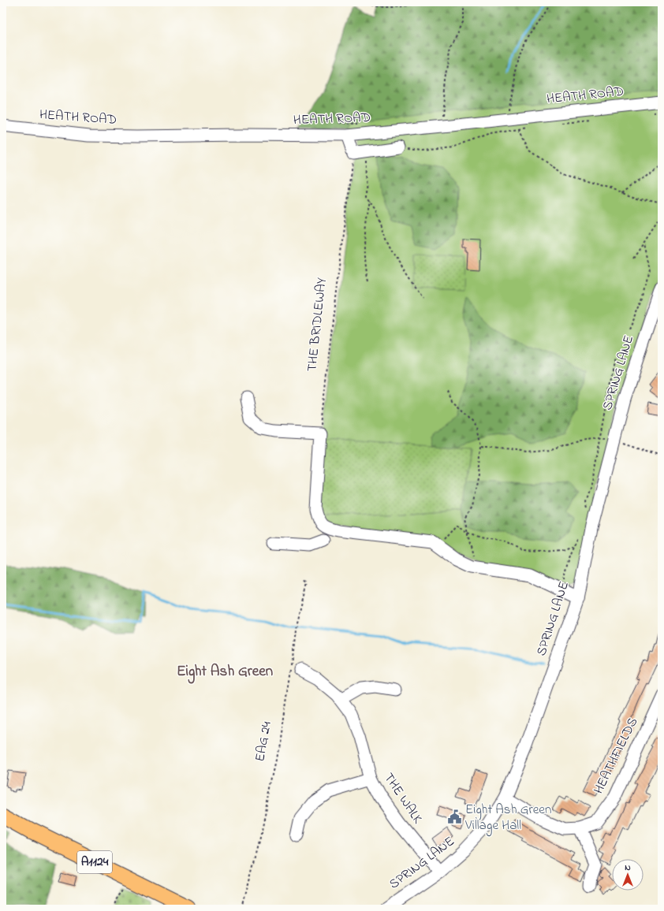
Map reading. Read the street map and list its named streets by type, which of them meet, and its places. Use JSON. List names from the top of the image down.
{
  "streets": {
    "main road": ["A1124"],
    "street": [
      "HEATH ROAD",
      "SPRING LANE",
      "HEATHFIELDS",
      "THE WALK"
    ],
    "path": ["THE BRIDLEWAY", "EAG 24"]
  },
  "crossings": [
    ["SPRING LANE", "HEATHFIELDS"],
    ["SPRING LANE", "THE WALK"]
  ],
  "districts": ["Eight Ash Green"],
  "places": {
    "public building": ["Eight Ash Green Village Hall"]
  },
  "north": "top"
}
